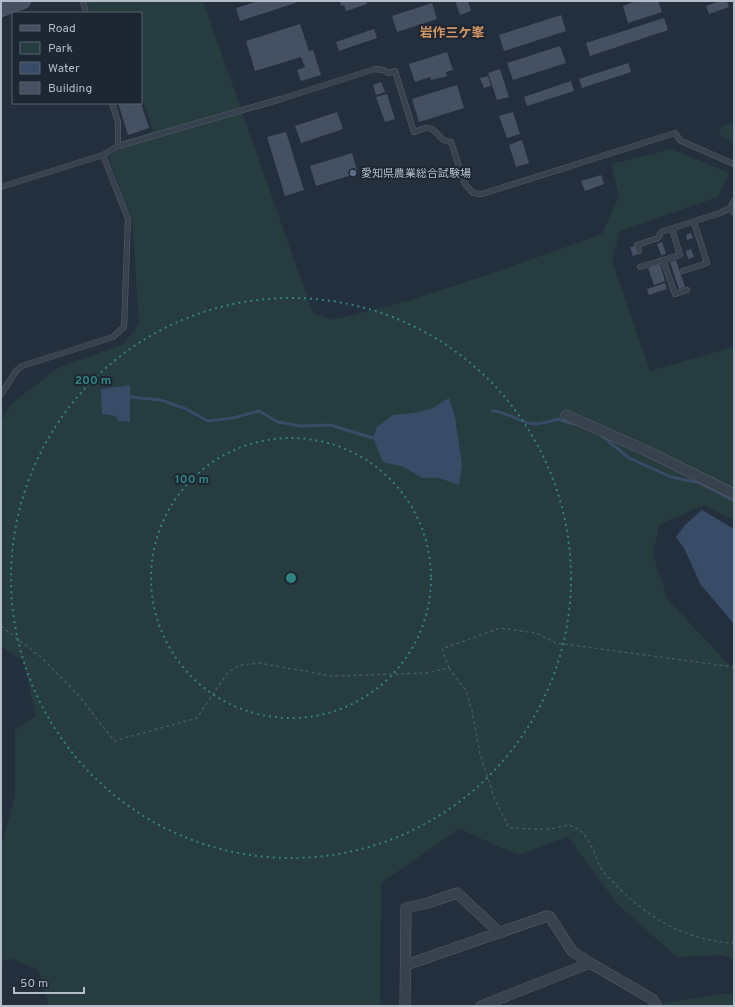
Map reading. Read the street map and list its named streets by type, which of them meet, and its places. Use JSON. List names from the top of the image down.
{
  "districts": ["岩作三ケ峯"],
  "places": ["愛知県農業総合試験場"],
  "legend": [
    "Road",
    "Park",
    "Water",
    "Building"
  ],
  "scale_bar": "50 m",
  "rings": ["200 m", "100 m"]
}
